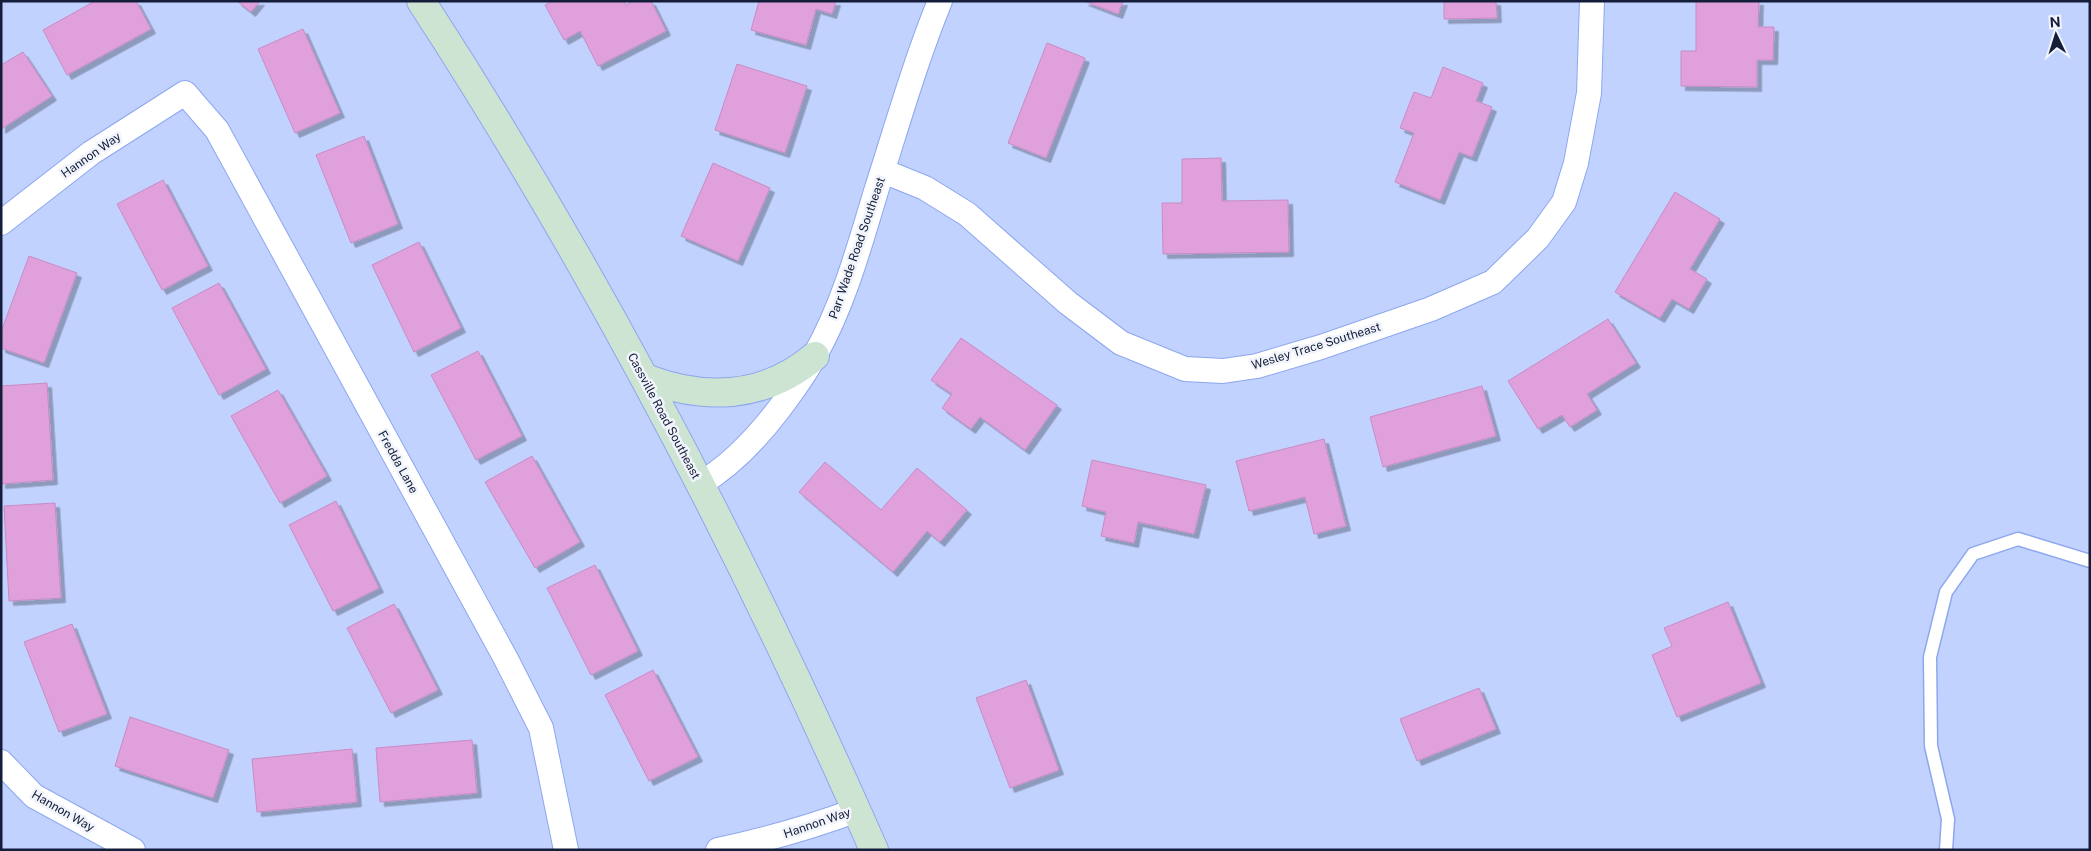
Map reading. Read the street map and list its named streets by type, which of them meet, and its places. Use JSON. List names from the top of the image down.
{
  "streets": {
    "main road": ["Cassville Road Southeast"],
    "street": [
      "Hannon Way",
      "Parr Wade Road Southeast",
      "Wesley Trace Southeast",
      "Fredda Lane"
    ]
  },
  "crossings": [
    ["Hannon Way", "Cassville Road Southeast"],
    ["Hannon Way", "Fredda Lane"],
    ["Parr Wade Road Southeast", "Wesley Trace Southeast"],
    ["Parr Wade Road Southeast", "Cassville Road Southeast"]
  ],
  "north": "top"
}
